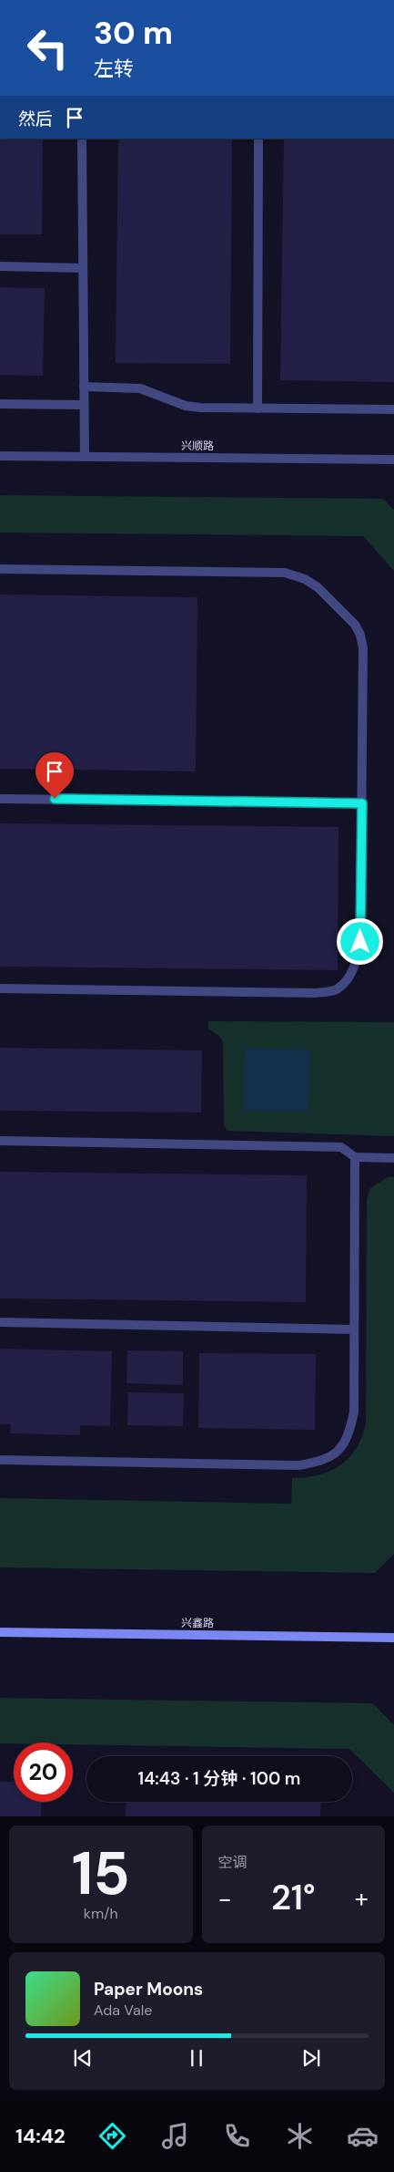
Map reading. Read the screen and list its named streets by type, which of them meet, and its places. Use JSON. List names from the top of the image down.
{
  "streets": {
    "main road": ["兴鑫路"],
    "street": ["兴顺路"]
  },
  "page": {
    "turn": ["30 m", "左转"],
    "then": "然后",
    "limit": "20",
    "trip": "14:43 · 1 分钟 · 100 m",
    "tile": [
      ["15", "km/h"],
      "空调"
    ],
    "heat": ["−", "21°", "+"],
    "song": ["Paper Moons", "Ada Vale"],
    "tabs": "14:42"
  }
}
